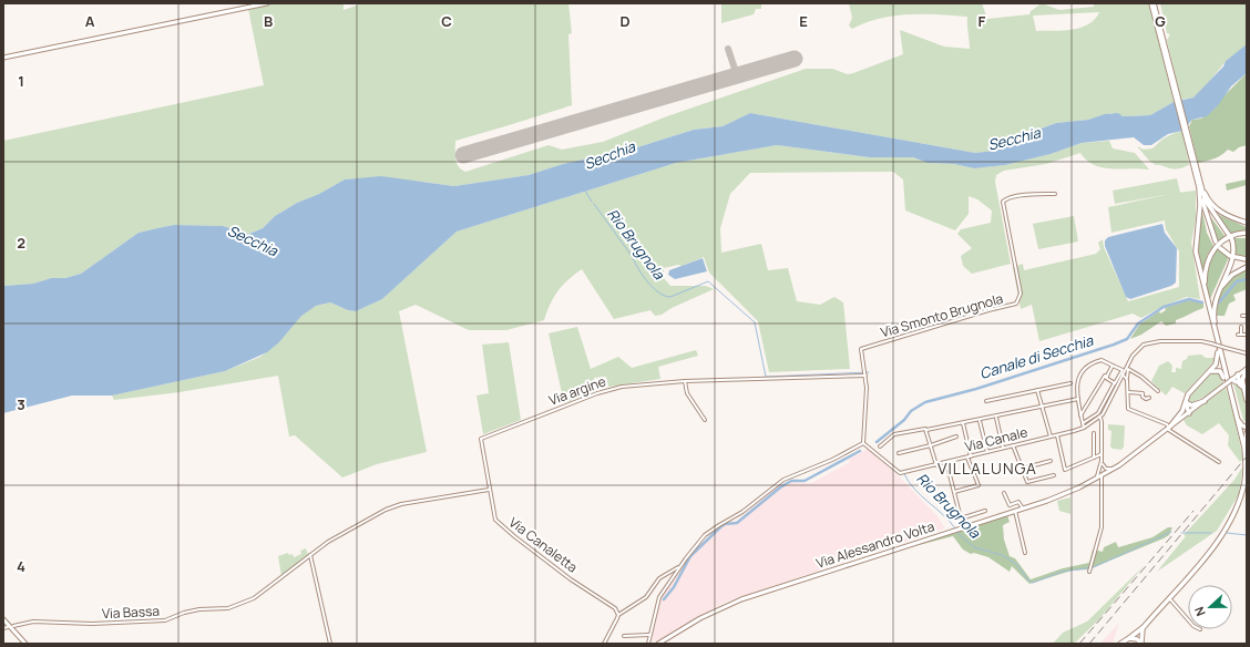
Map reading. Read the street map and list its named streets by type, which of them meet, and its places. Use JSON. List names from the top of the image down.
{
  "streets": {
    "main road": ["Via Alessandro Volta"],
    "street": [
      "Via Smonto Brugnola",
      "Via argine",
      "Via Canale",
      "Via Canaletta",
      "Via Bassa"
    ]
  },
  "crossings": [
    ["Via Smonto Brugnola", "Via argine"],
    ["Via Smonto Brugnola", "Via Canale"],
    ["Via argine", "Via Canaletta"]
  ],
  "districts": ["VILLALUNGA"],
  "water": ["Secchia", "Rio Brugnola", "Canale di Secchia"],
  "north": "left",
  "grid": {
    "columns": [
      "A",
      "B",
      "C",
      "D",
      "E",
      "F",
      "G"
    ],
    "rows": [
      "1",
      "2",
      "3",
      "4"
    ]
  }
}
